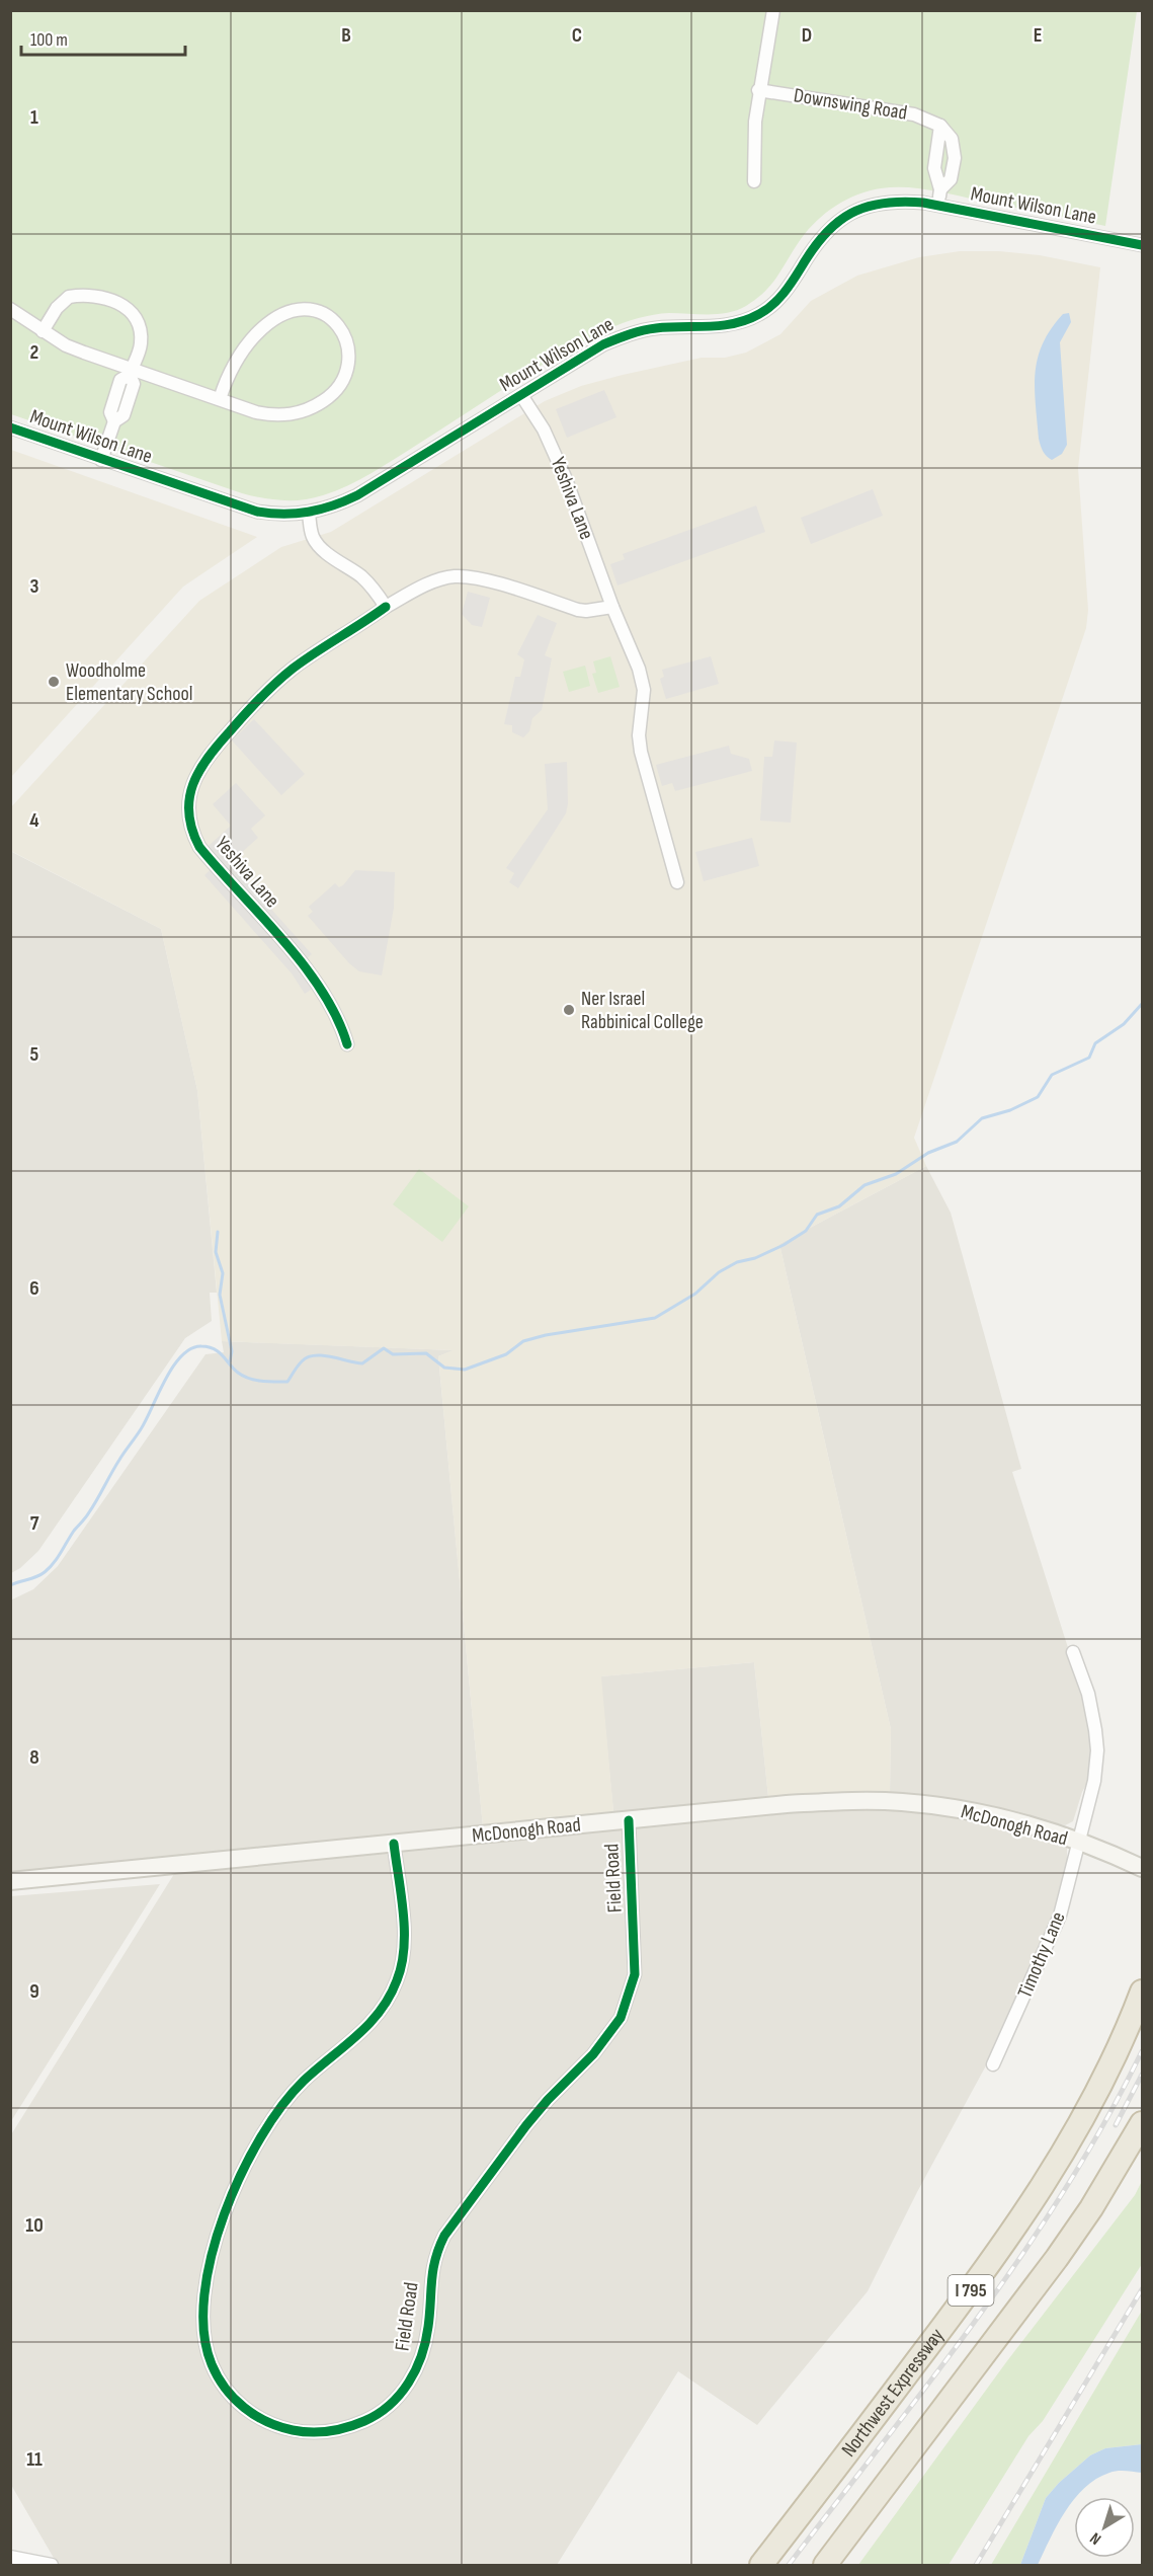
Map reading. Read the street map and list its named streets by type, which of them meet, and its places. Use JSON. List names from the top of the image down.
{
  "streets": {
    "highway": ["I 795", "Northwest Expressway"],
    "main road": ["McDonogh Road"],
    "street": [
      "Downswing Road",
      "Mount Wilson Lane",
      "Yeshiva Lane",
      "Field Road",
      "Timothy Lane"
    ]
  },
  "crossings": [
    ["Mount Wilson Lane", "Yeshiva Lane"],
    ["McDonogh Road", "Field Road"],
    ["McDonogh Road", "Timothy Lane"]
  ],
  "places": ["Woodholme Elementary School", "Ner Israel Rabbinical College"],
  "scale_bar": "100 m",
  "north": "bottom left",
  "grid": {
    "columns": [
      "B",
      "C",
      "D",
      "E"
    ],
    "rows": [
      "1",
      "2",
      "3",
      "4",
      "5",
      "6",
      "7",
      "8",
      "9",
      "10",
      "11"
    ]
  }
}
